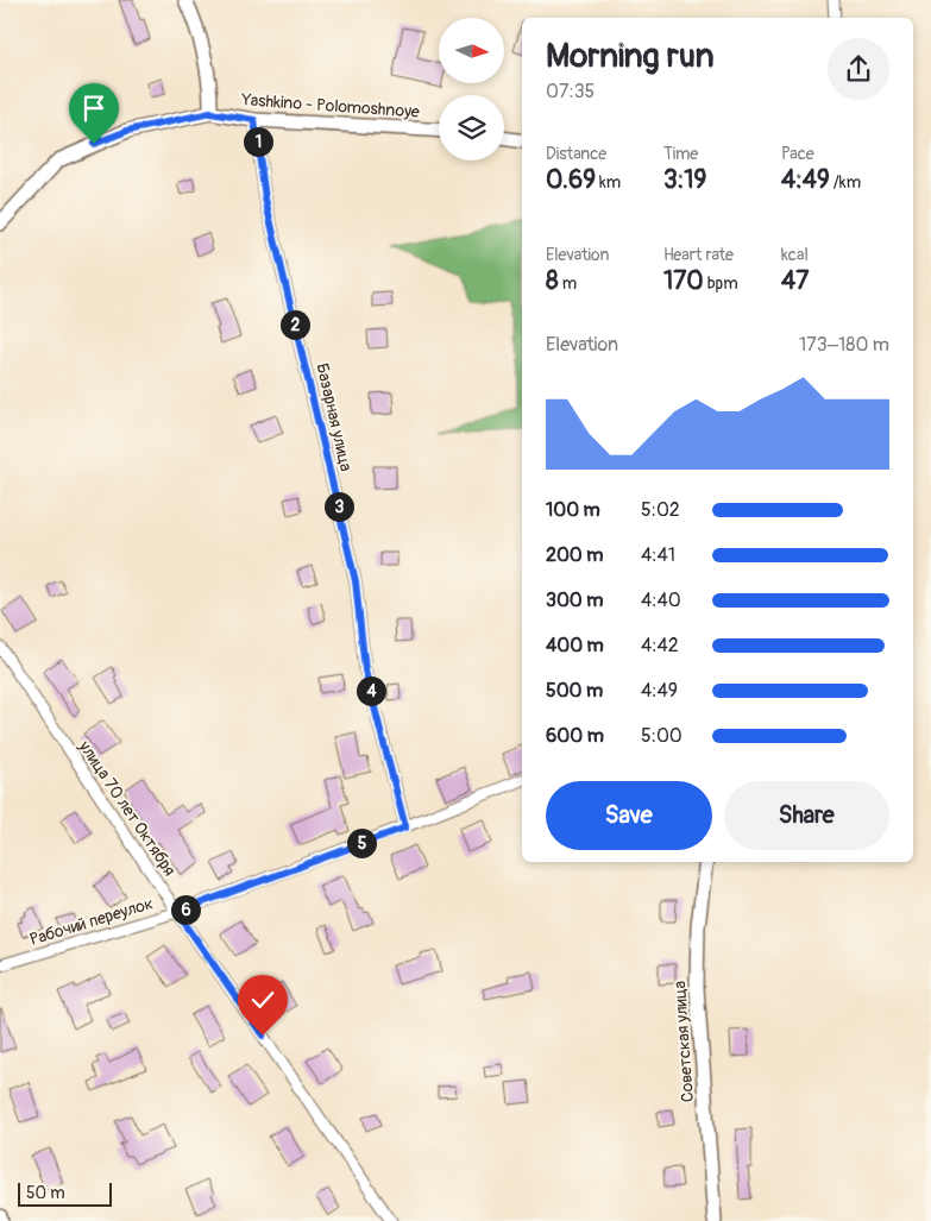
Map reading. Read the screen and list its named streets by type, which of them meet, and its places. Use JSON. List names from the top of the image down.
{
  "streets": {
    "street": [
      "Yashkino - Polomoshnoye",
      "Базарная улица",
      "улица 70 лет Октября",
      "Рабочий переулок",
      "Советская улица"
    ]
  },
  "crossings": [
    ["Yashkino - Polomoshnoye", "Базарная улица"],
    ["Базарная улица", "Рабочий переулок"],
    ["улица 70 лет Октября", "Рабочий переулок"]
  ],
  "scale_bar": "50 m",
  "north": "right",
  "page": {
    "heading": ["Morning run", "07:35"],
    "stats": [
      ["Distance", "0.69 km"],
      ["Time", "3:19"],
      ["Pace", "4:49 /km"],
      ["Elevation", "8 m"],
      ["Heart rate", "170 bpm"],
      ["kcal", "47"]
    ],
    "pins": [
      "1",
      "2",
      "3",
      "4",
      "5",
      "6"
    ],
    "chart": ["Elevation", "173–180 m"],
    "list": [
      {
        "name": "100 m",
        "note": "5:02"
      },
      {
        "name": "200 m",
        "note": "4:41"
      },
      {
        "name": "300 m",
        "note": "4:40"
      },
      {
        "name": "400 m",
        "note": "4:42"
      },
      {
        "name": "500 m",
        "note": "4:49"
      },
      {
        "name": "600 m",
        "note": "5:00"
      }
    ],
    "buttons": ["Save", "Share"],
    "scale": "50 m"
  }
}
